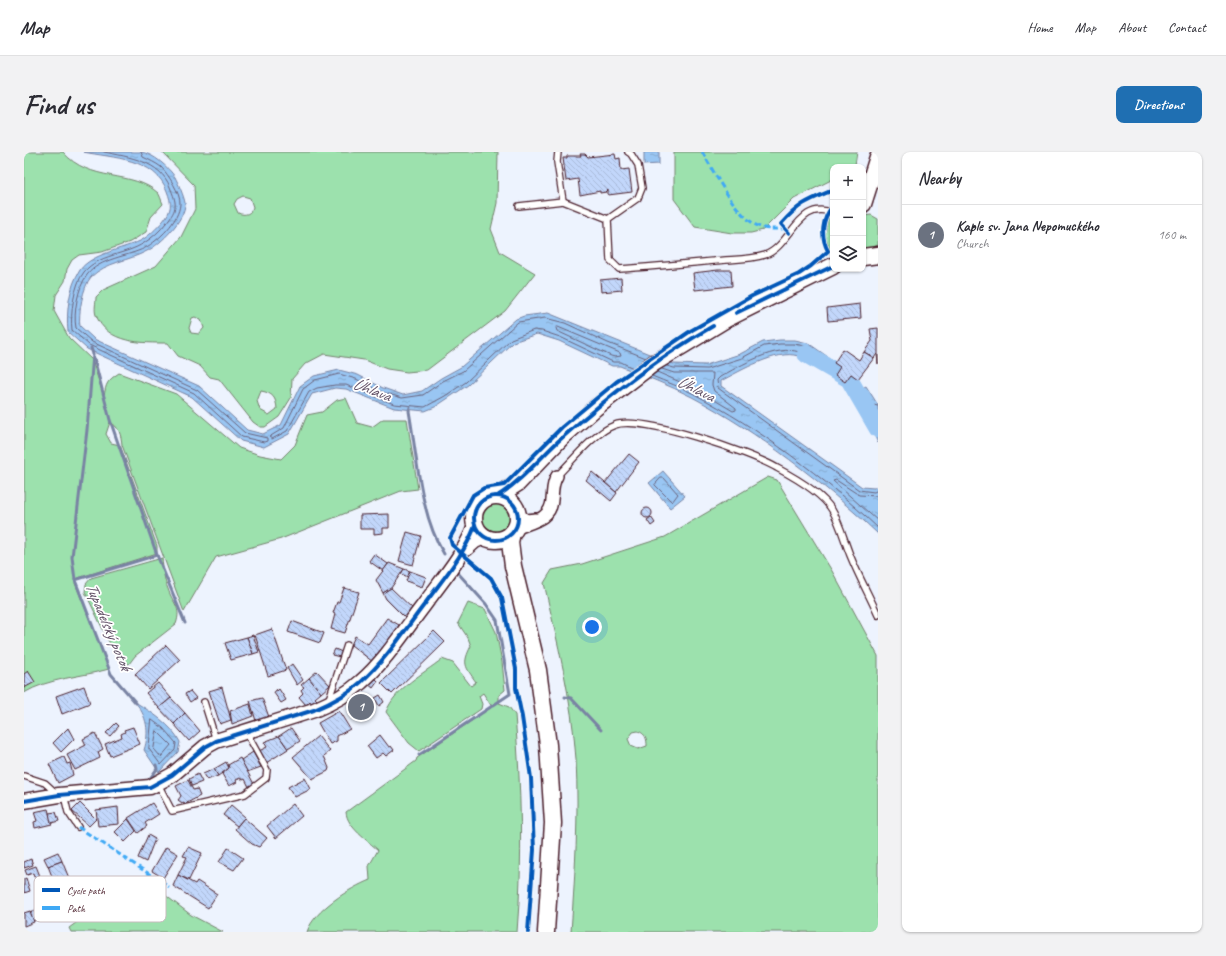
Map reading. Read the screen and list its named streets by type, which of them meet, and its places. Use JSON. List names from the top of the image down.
{
  "water": ["Úhlava", "Tupadelský potok"],
  "legend": ["Cycle path", "Path"],
  "page": {
    "header": "Map",
    "nav": [
      "Home",
      "Map",
      "About",
      "Contact"
    ],
    "buttons": "Directions",
    "title": "Find us",
    "heading": "Nearby",
    "map_buttons": ["+", "−"],
    "list": [
      {
        "mark": "1",
        "name": "Kaple sv. Jana Nepomuckého",
        "note": "Church",
        "value": "160 m"
      }
    ],
    "pins": "1"
  }
}
